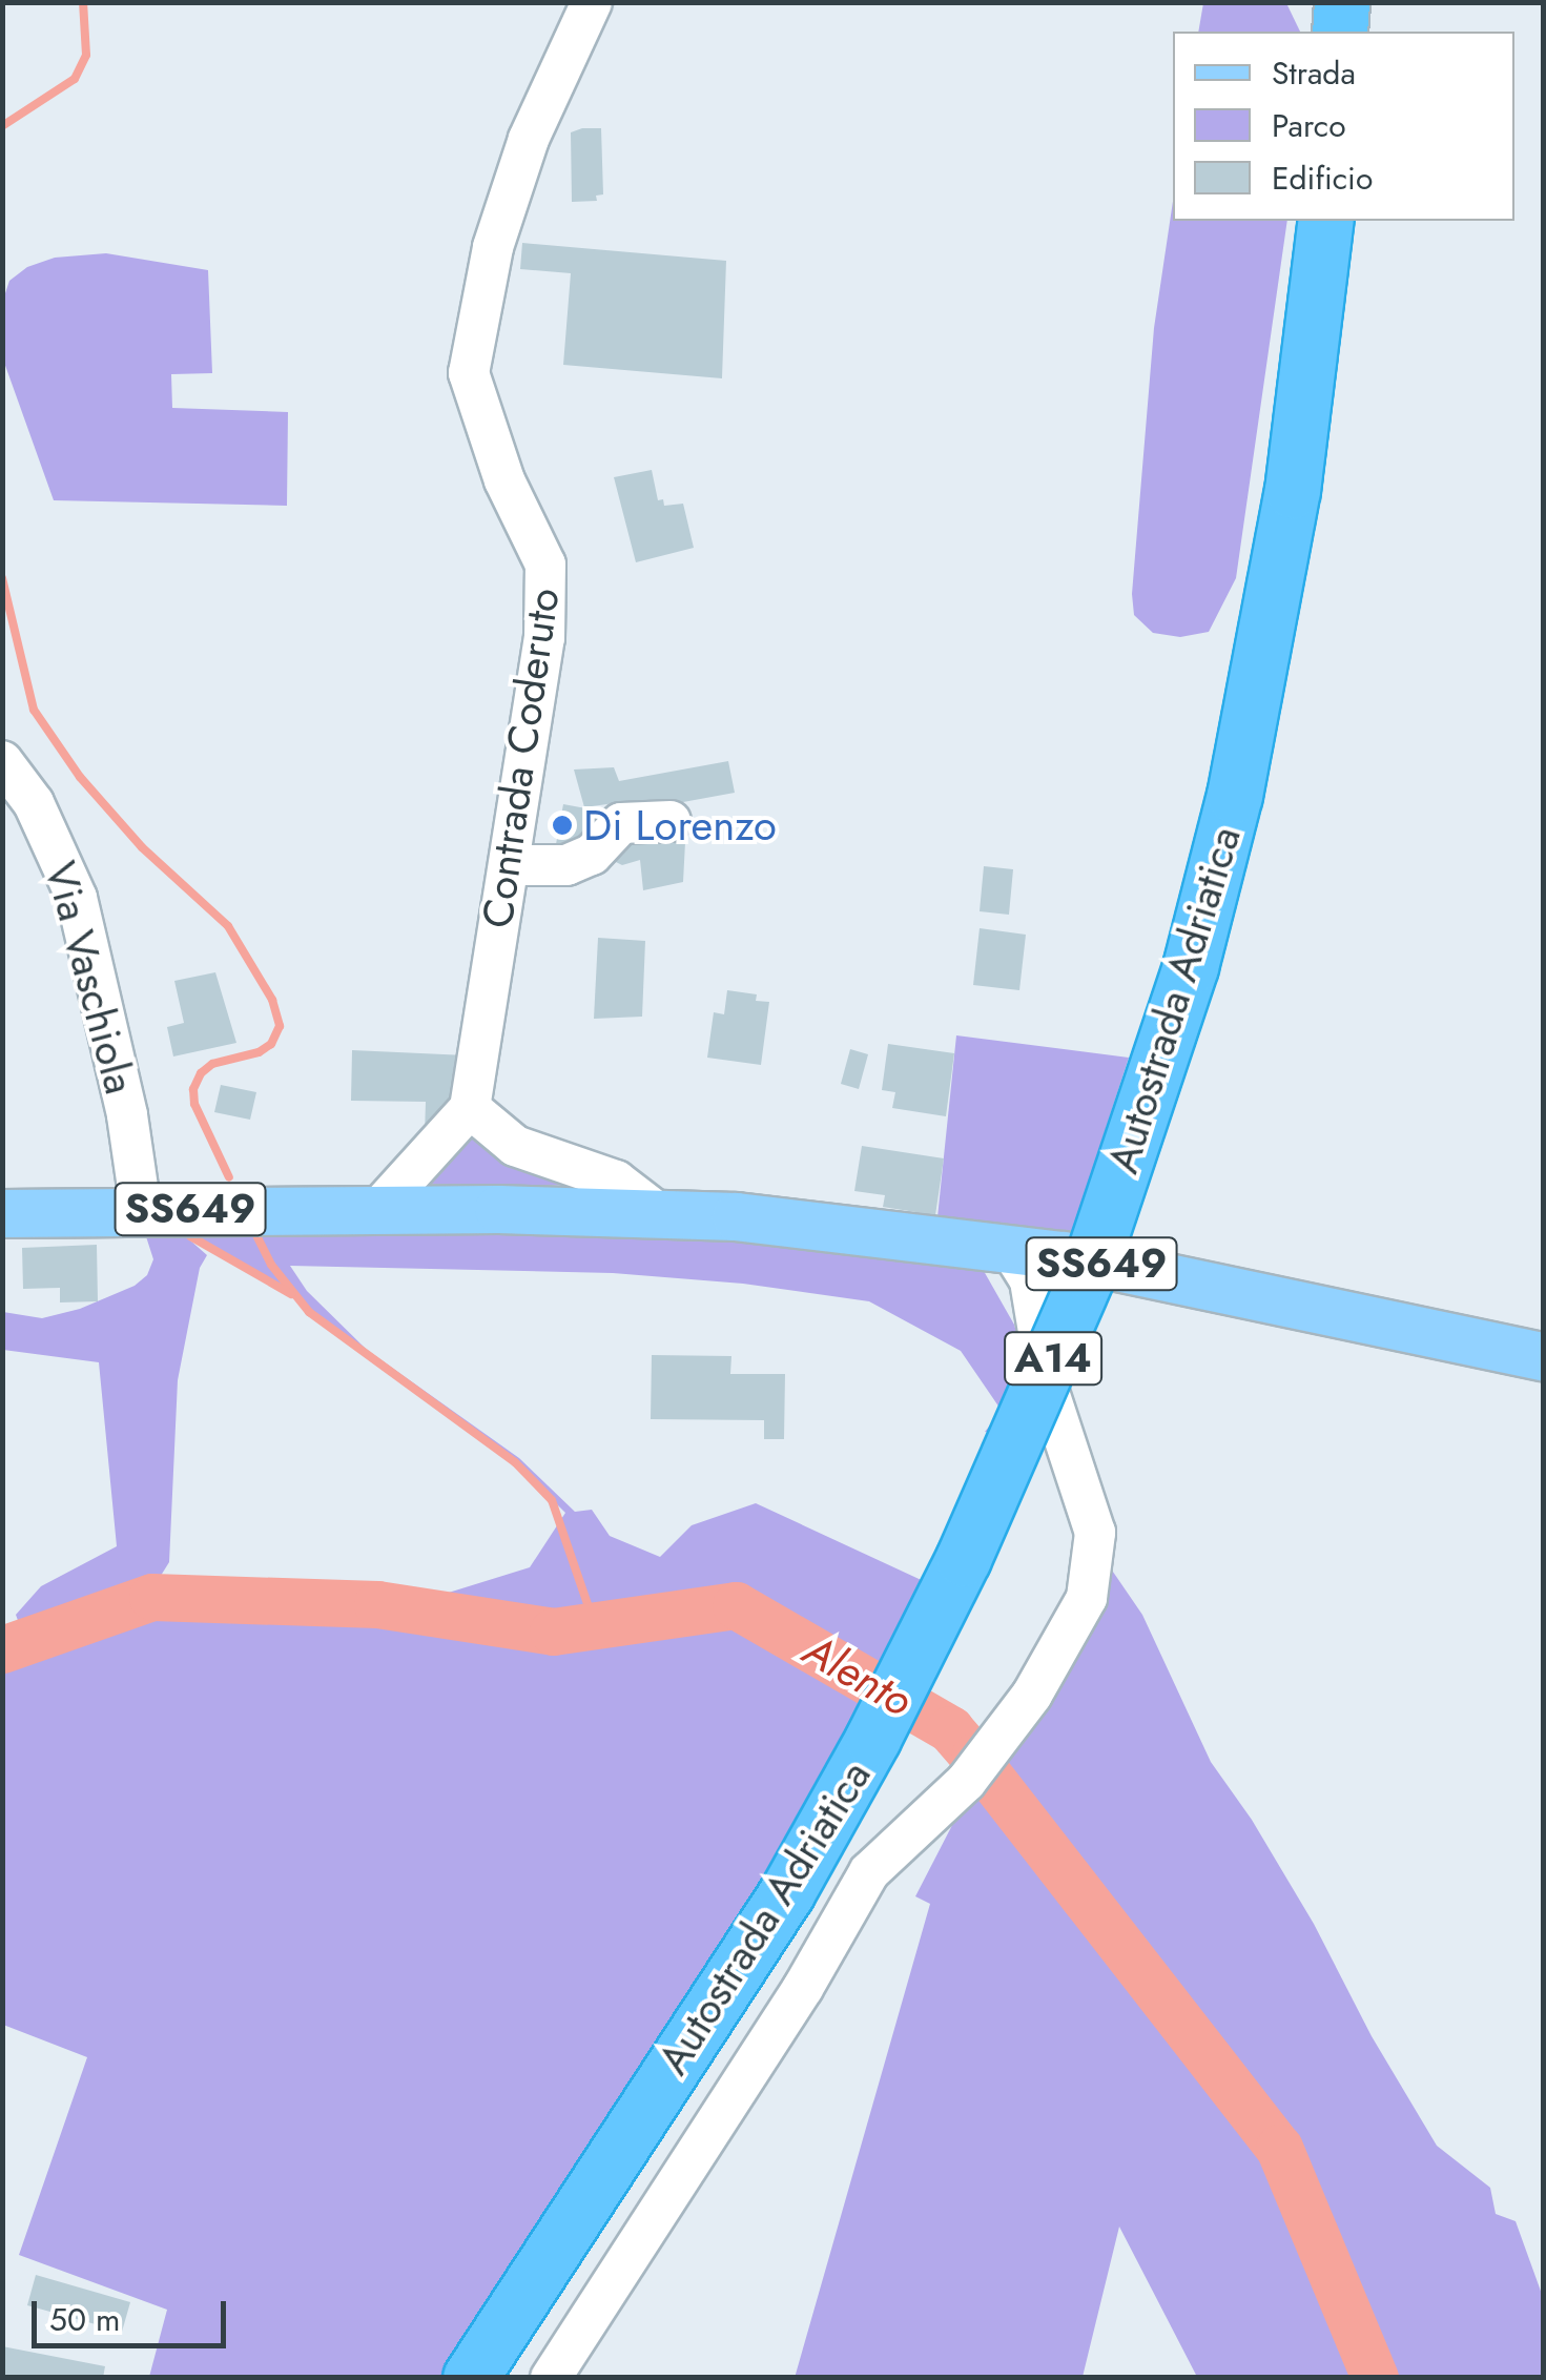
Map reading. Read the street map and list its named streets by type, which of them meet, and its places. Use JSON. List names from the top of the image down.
{
  "streets": {
    "highway": ["Autostrada Adriatica", "A14"],
    "main road": ["SS649"],
    "street": ["Contrada Coderuto", "Via Vaschiola"]
  },
  "crossings": [
    ["Via Vaschiola", "SS649"]
  ],
  "water": ["Alento"],
  "places": ["Di Lorenzo"],
  "legend": ["Strada", "Parco", "Edificio"],
  "scale_bar": "50 m"
}
